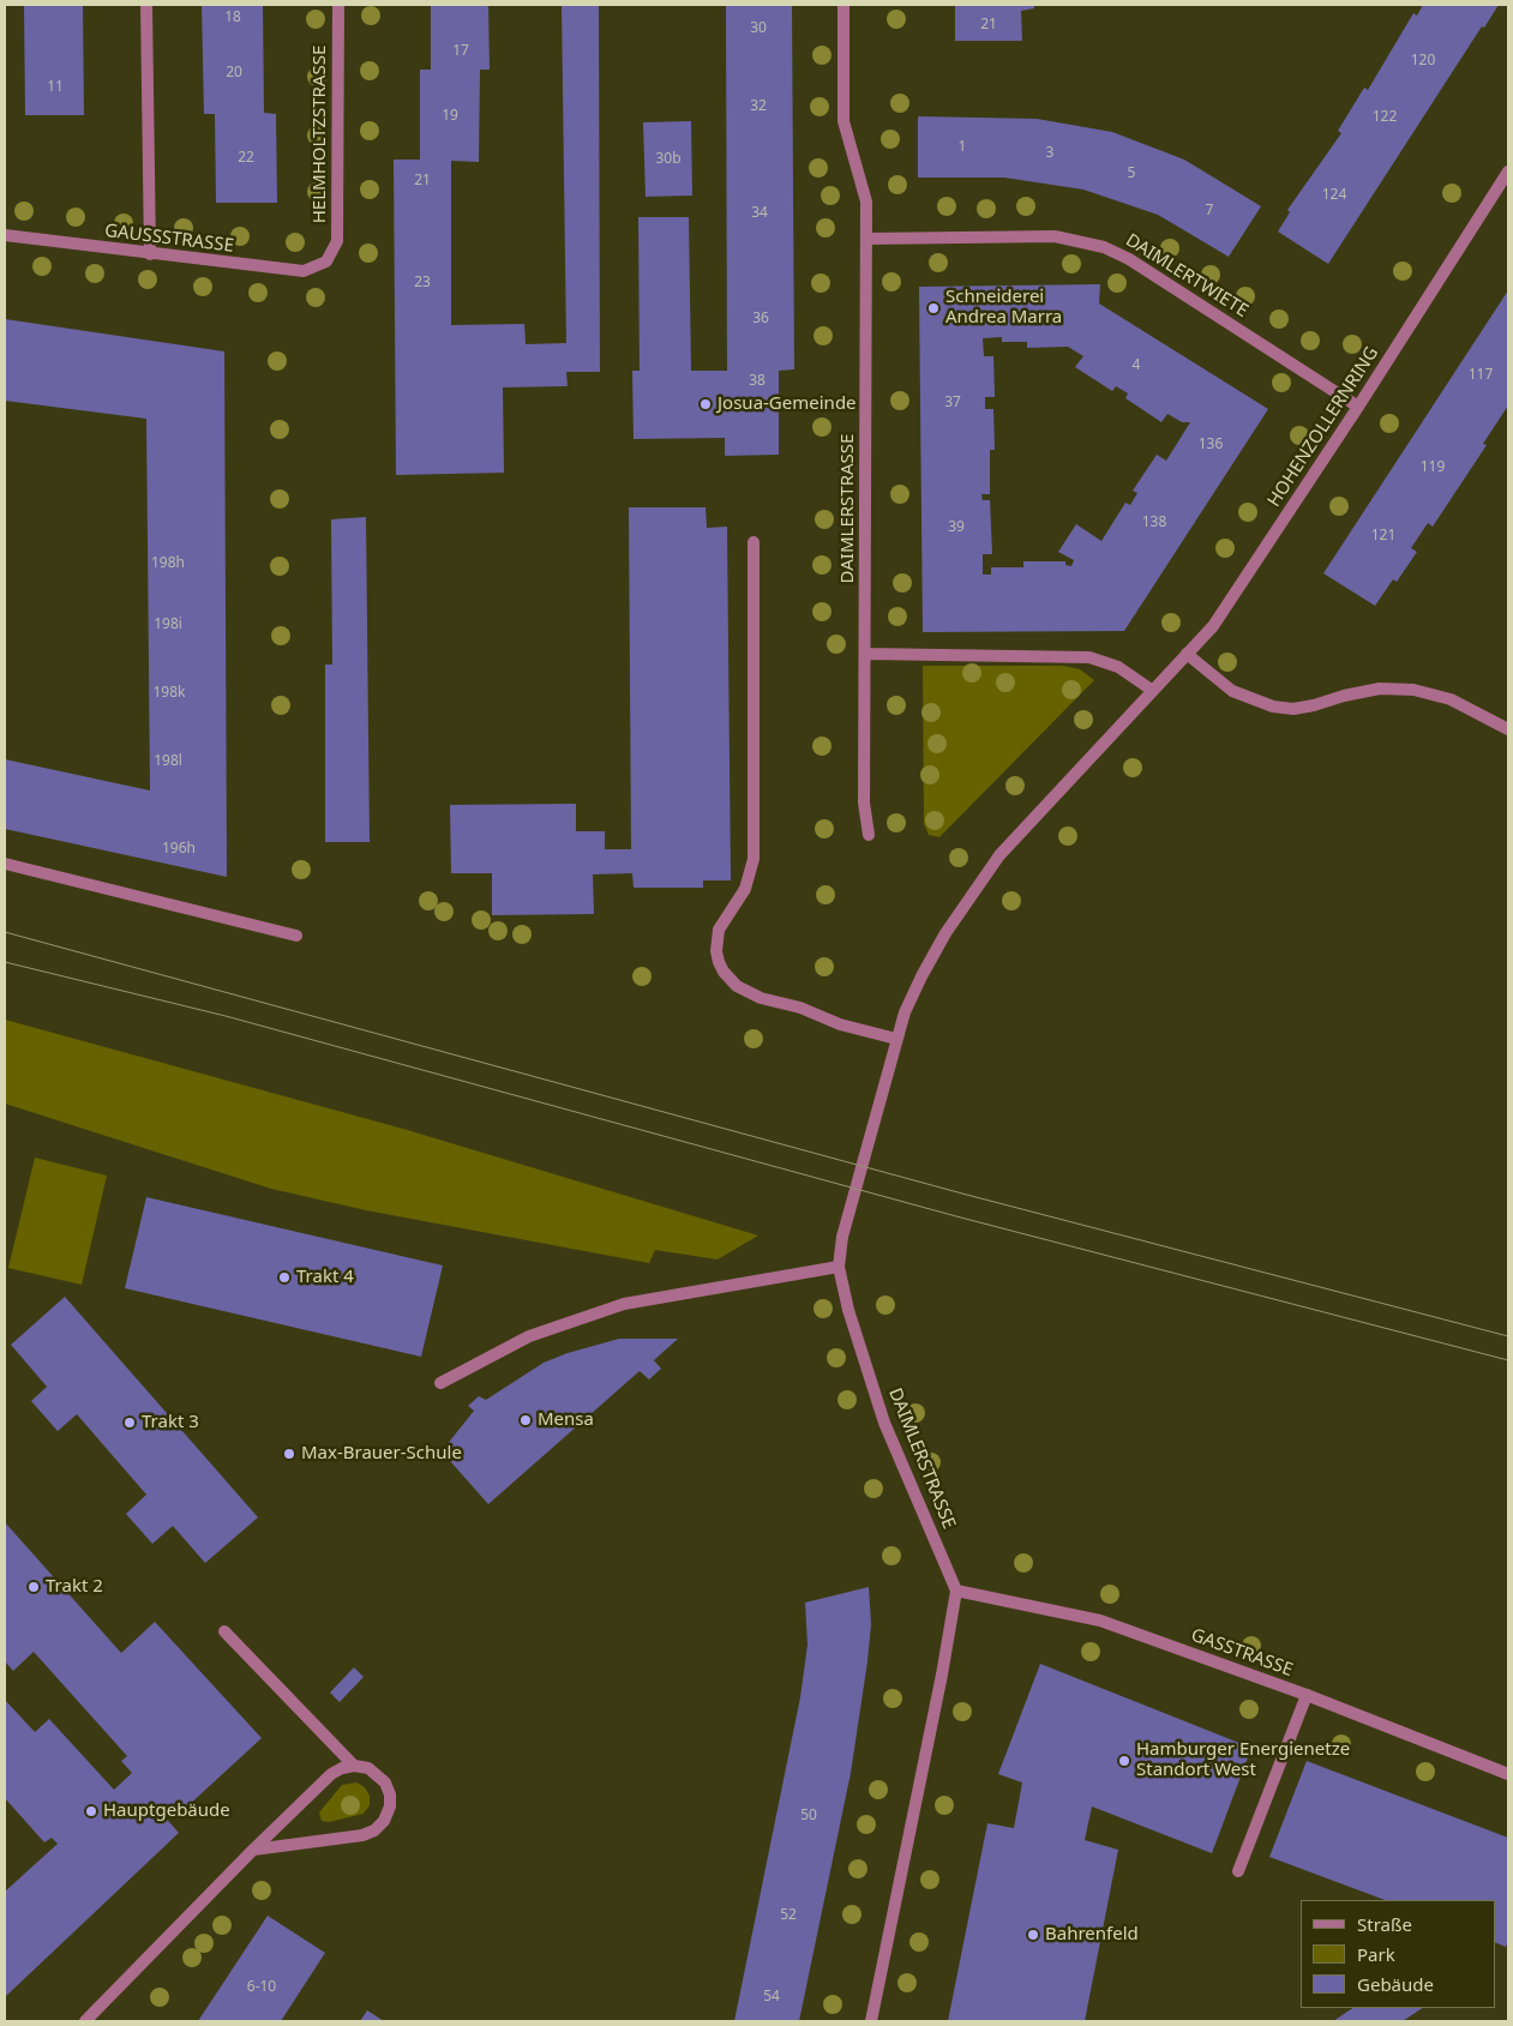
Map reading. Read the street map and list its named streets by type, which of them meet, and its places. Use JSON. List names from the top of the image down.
{
  "streets": {
    "street": [
      "HELMHOLTZSTRASSE",
      "GAUSSSTRASSE",
      "DAIMLERTWIETE",
      "HOHENZOLLERNRING",
      "DAIMLERSTRASSE",
      "GASSTRASSE"
    ]
  },
  "crossings": [
    ["HELMHOLTZSTRASSE", "GAUSSSTRASSE"],
    ["DAIMLERTWIETE", "HOHENZOLLERNRING"],
    ["DAIMLERTWIETE", "DAIMLERSTRASSE"],
    ["HOHENZOLLERNRING", "DAIMLERSTRASSE"],
    ["DAIMLERSTRASSE", "GASSTRASSE"]
  ],
  "places": [
    "Schneiderei Andrea Marra",
    "Josua-Gemeinde",
    "Trakt 4",
    "Mensa",
    "Trakt 3",
    "Max-Brauer-Schule",
    "Trakt 2",
    "Hamburger Energienetze Standort West",
    "Hauptgebäude",
    "Bahrenfeld"
  ],
  "house_numbers": [
    "18",
    "21",
    "30",
    "17",
    "120",
    "20",
    "11",
    "32",
    "19",
    "122",
    "1",
    "3",
    "22",
    "30b",
    "5",
    "21",
    "124",
    "7",
    "34",
    "23",
    "36",
    "4",
    "117",
    "38",
    "37",
    "136",
    "119",
    "138",
    "39",
    "121",
    "198h",
    "198i",
    "198k",
    "198l",
    "196h",
    "50",
    "52",
    "6-10",
    "54"
  ],
  "legend": ["Straße", "Park", "Gebäude"]
}
